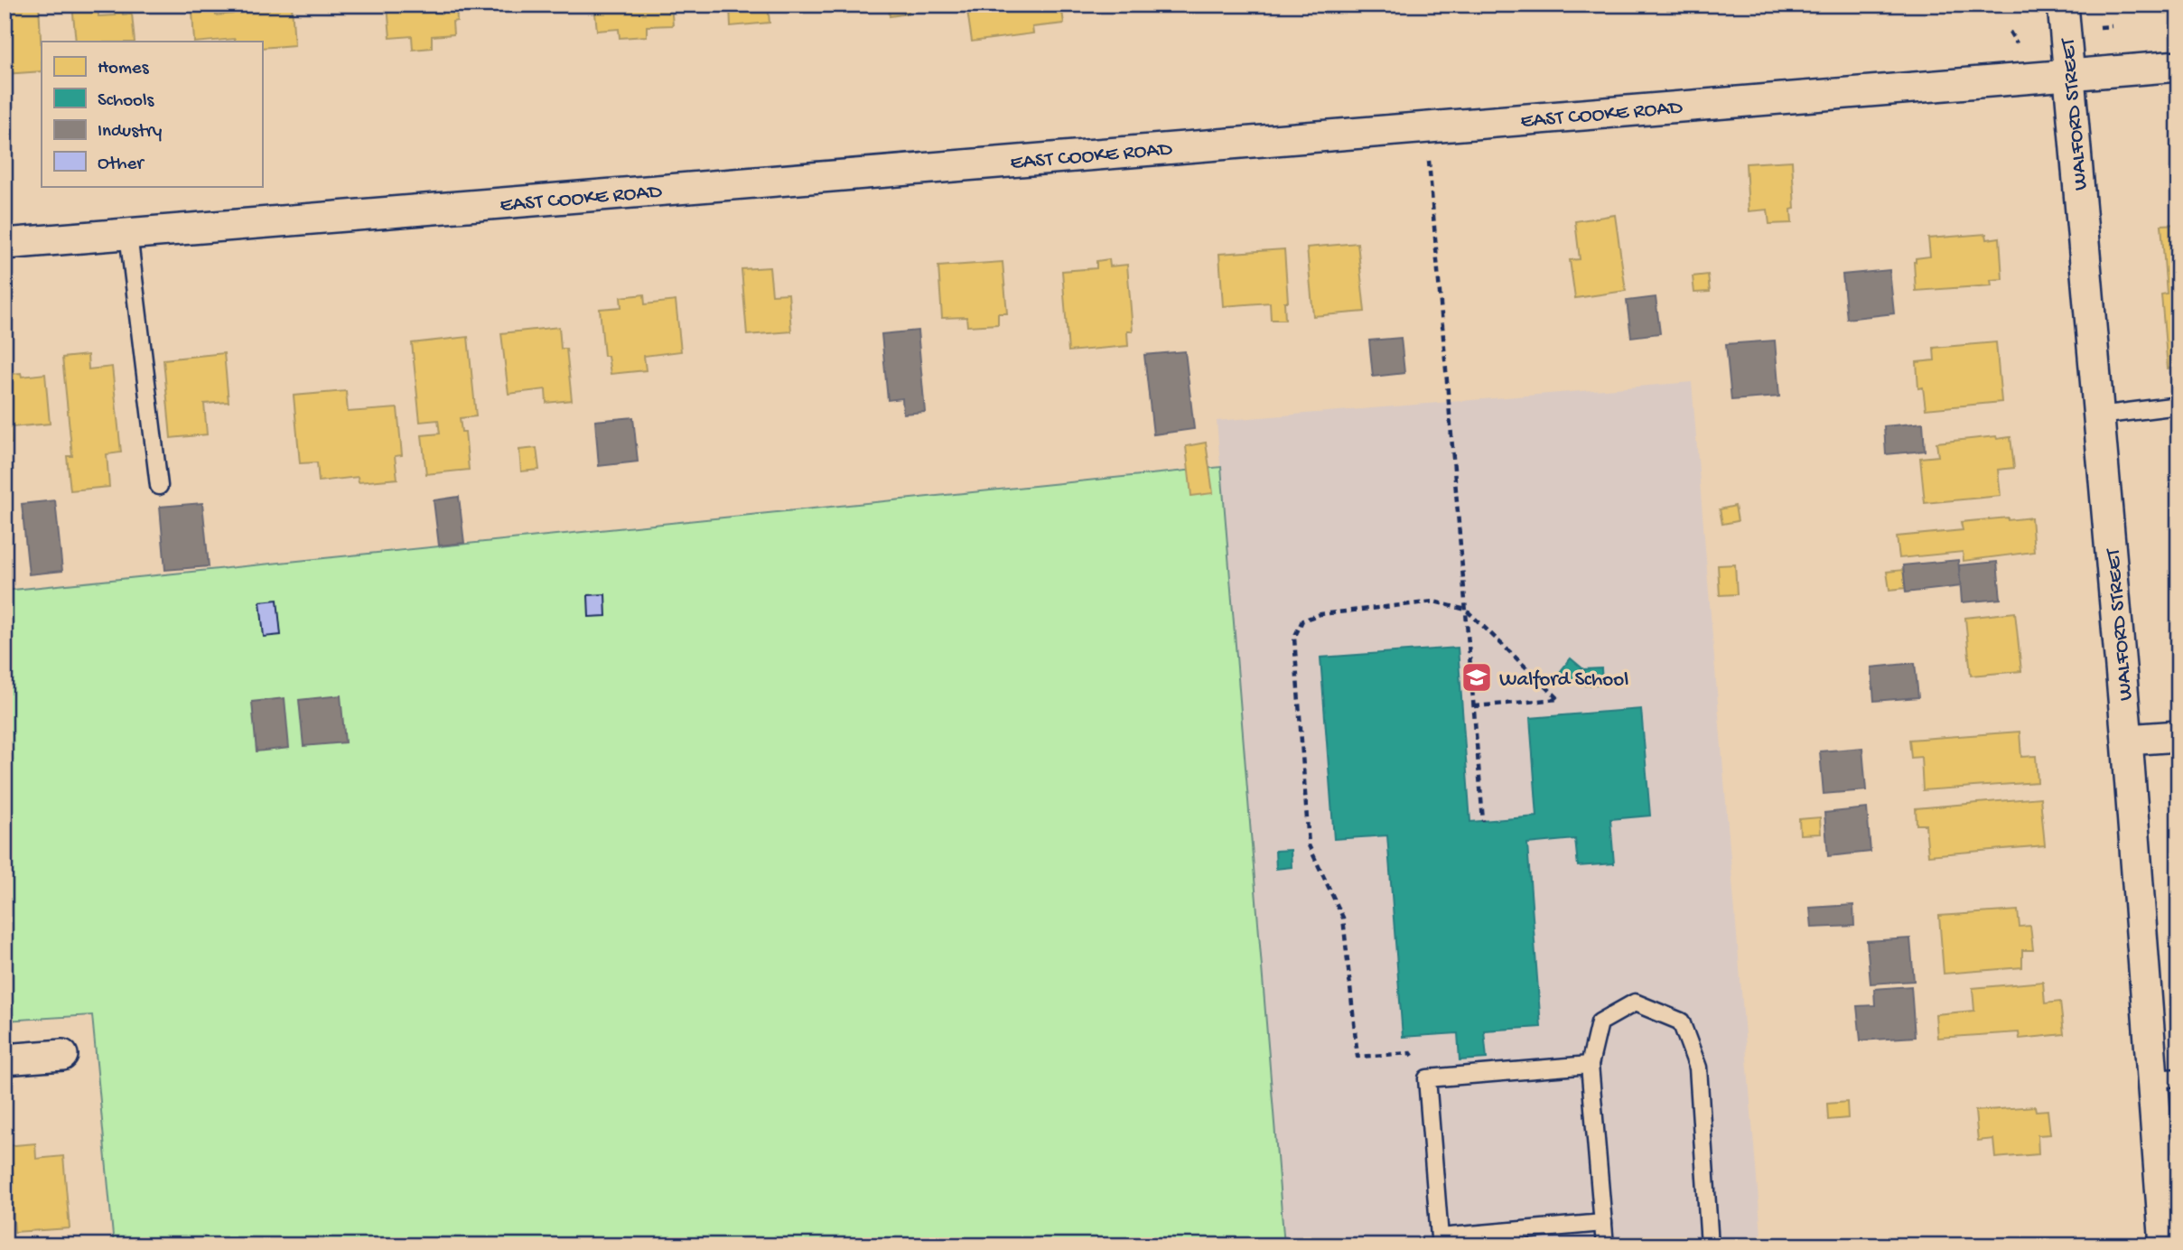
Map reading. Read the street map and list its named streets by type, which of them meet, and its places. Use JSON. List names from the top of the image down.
{
  "streets": {
    "street": ["EAST COOKE ROAD", "WALFORD STREET"]
  },
  "crossings": [
    ["EAST COOKE ROAD", "WALFORD STREET"]
  ],
  "places": {
    "school or university": ["Walford School"]
  },
  "legend": [
    "Homes",
    "Schools",
    "Industry",
    "Other"
  ]
}
